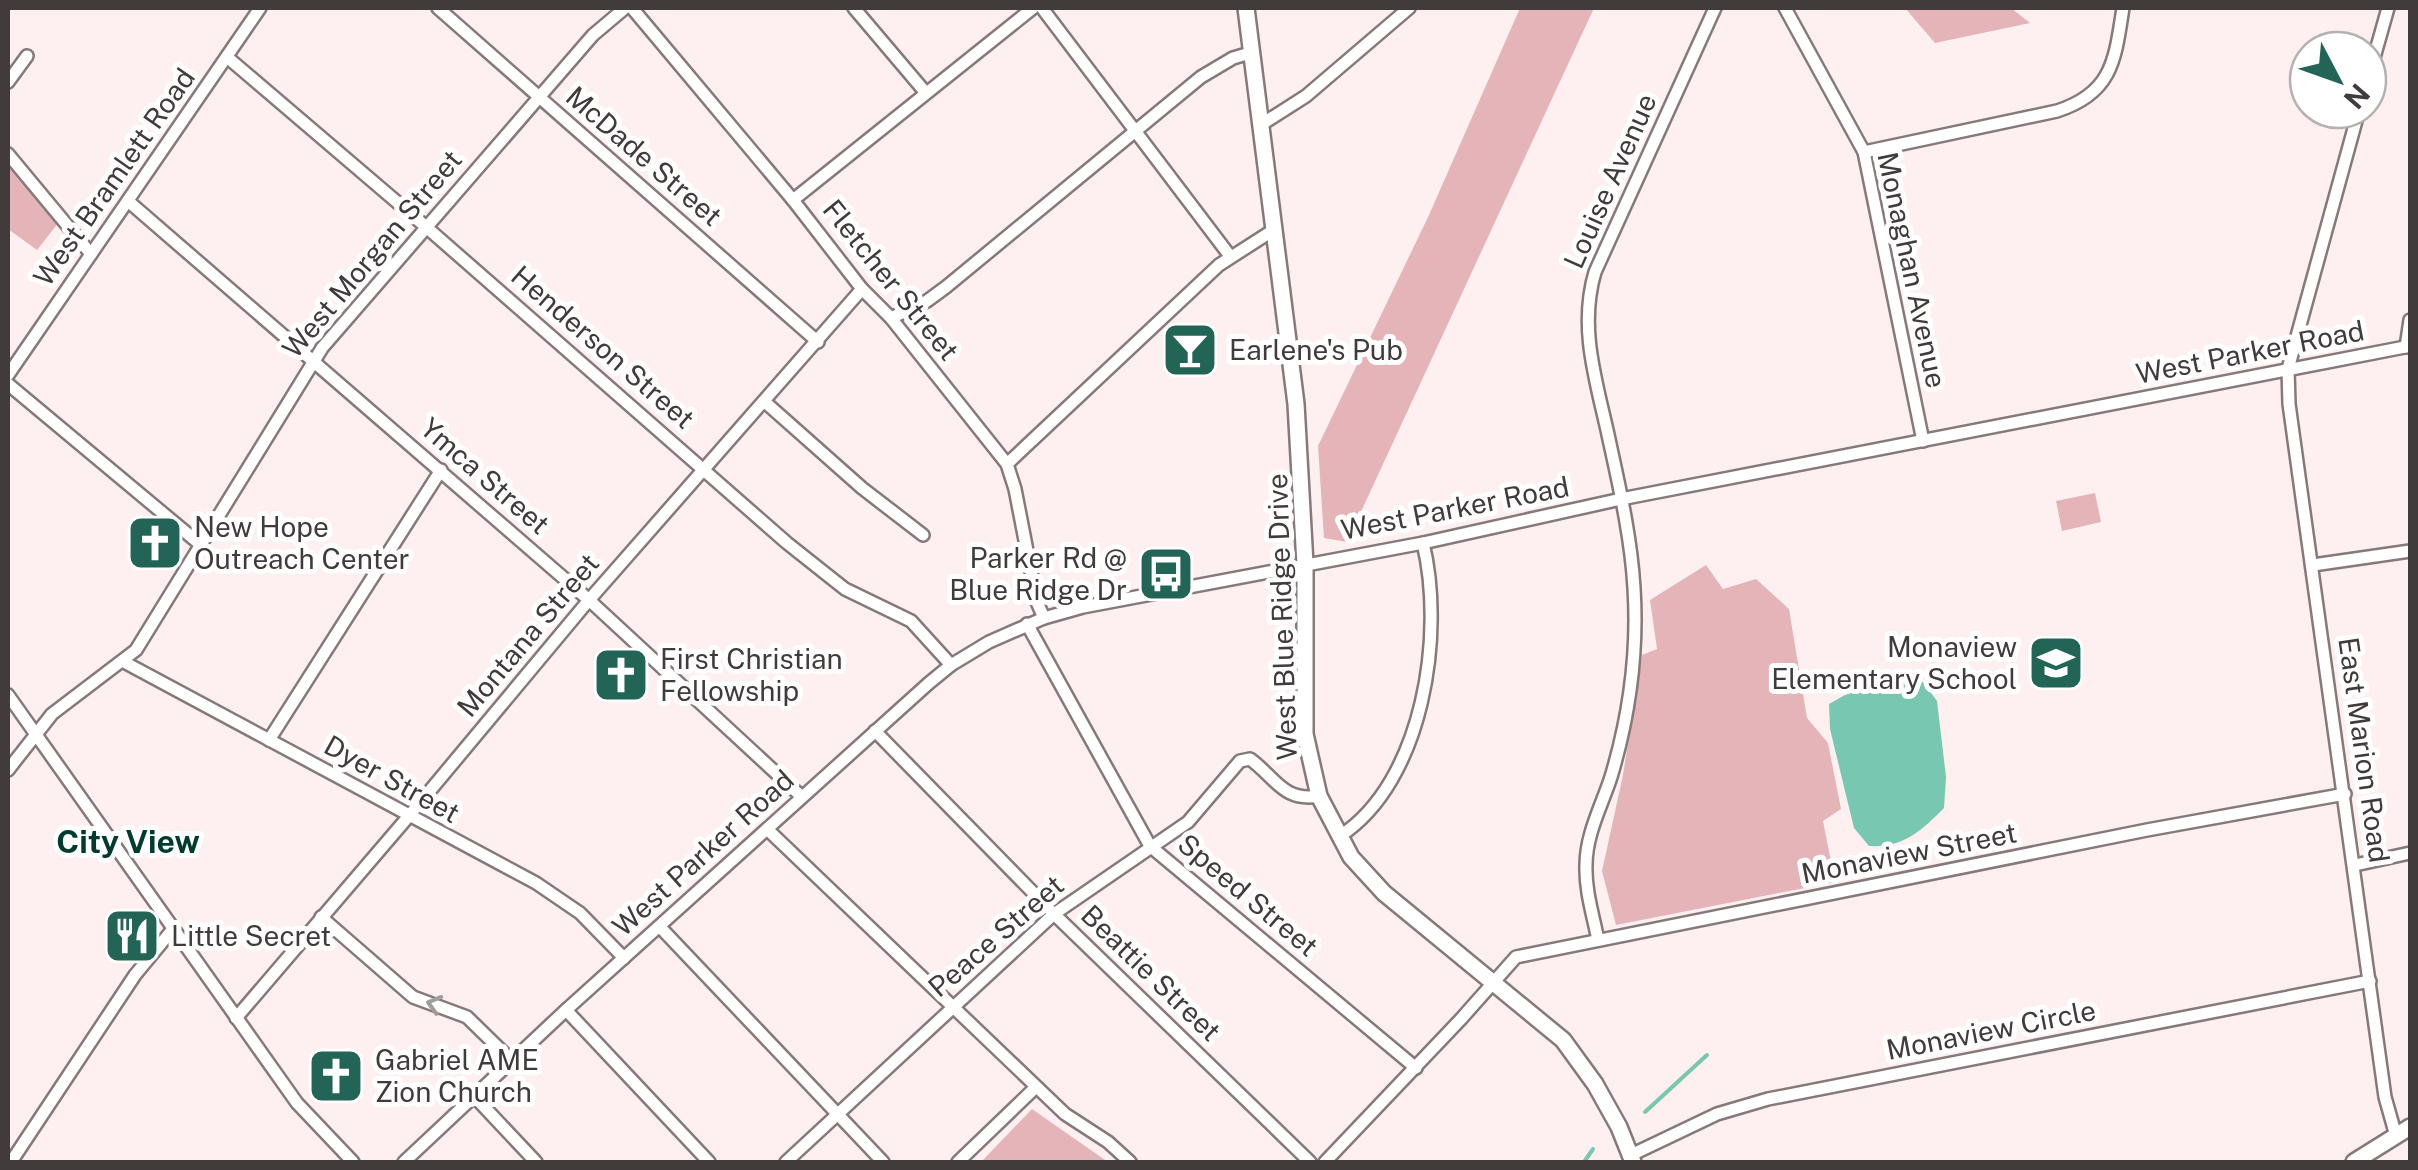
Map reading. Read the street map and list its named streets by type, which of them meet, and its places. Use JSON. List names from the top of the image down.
{
  "streets": {
    "main road": ["West Blue Ridge Drive"],
    "street": [
      "McDade Street",
      "West Bramlett Road",
      "Louise Avenue",
      "West Morgan Street",
      "Monaghan Avenue",
      "Fletcher Street",
      "Henderson Street",
      "West Parker Road",
      "Ymca Street",
      "Montana Street",
      "East Marion Road",
      "Dyer Street",
      "Monaview Street",
      "Speed Street",
      "Peace Street",
      "Beattie Street",
      "Monaview Circle"
    ]
  },
  "crossings": [
    ["McDade Street", "West Morgan Street"],
    ["McDade Street", "Montana Street"],
    ["West Bramlett Road", "Henderson Street"],
    ["West Bramlett Road", "Ymca Street"],
    ["Louise Avenue", "West Parker Road"],
    ["Louise Avenue", "Monaview Street"],
    ["West Morgan Street", "Fletcher Street"],
    ["West Morgan Street", "Henderson Street"],
    ["West Morgan Street", "Ymca Street"],
    ["West Morgan Street", "Dyer Street"],
    ["Monaghan Avenue", "West Parker Road"],
    ["Fletcher Street", "West Parker Road"],
    ["Fletcher Street", "Montana Street"],
    ["Henderson Street", "West Parker Road"],
    ["Henderson Street", "Montana Street"],
    ["West Parker Road", "Ymca Street"],
    ["West Parker Road", "West Blue Ridge Drive"],
    ["West Parker Road", "East Marion Road"],
    ["West Parker Road", "Dyer Street"],
    ["West Parker Road", "Speed Street"],
    ["West Parker Road", "Beattie Street"],
    ["Ymca Street", "Montana Street"],
    ["West Blue Ridge Drive", "Monaview Street"],
    ["West Blue Ridge Drive", "Peace Street"],
    ["West Blue Ridge Drive", "Monaview Circle"],
    ["Montana Street", "Dyer Street"],
    ["East Marion Road", "Monaview Street"],
    ["East Marion Road", "Monaview Circle"],
    ["Monaview Street", "Speed Street"],
    ["Speed Street", "Peace Street"],
    ["Peace Street", "Beattie Street"]
  ],
  "districts": ["City View"],
  "places": {
    "bar": ["Earlene's Pub"],
    "church": ["New Hope Outreach Center", "First Christian Fellowship", "Gabriel AME Zion Church"],
    "bus stop": ["Parker Rd @ Blue Ridge Dr"],
    "school or university": ["Monaview Elementary School"],
    "restaurant": ["Little Secret"]
  },
  "north": "bottom right"
}
